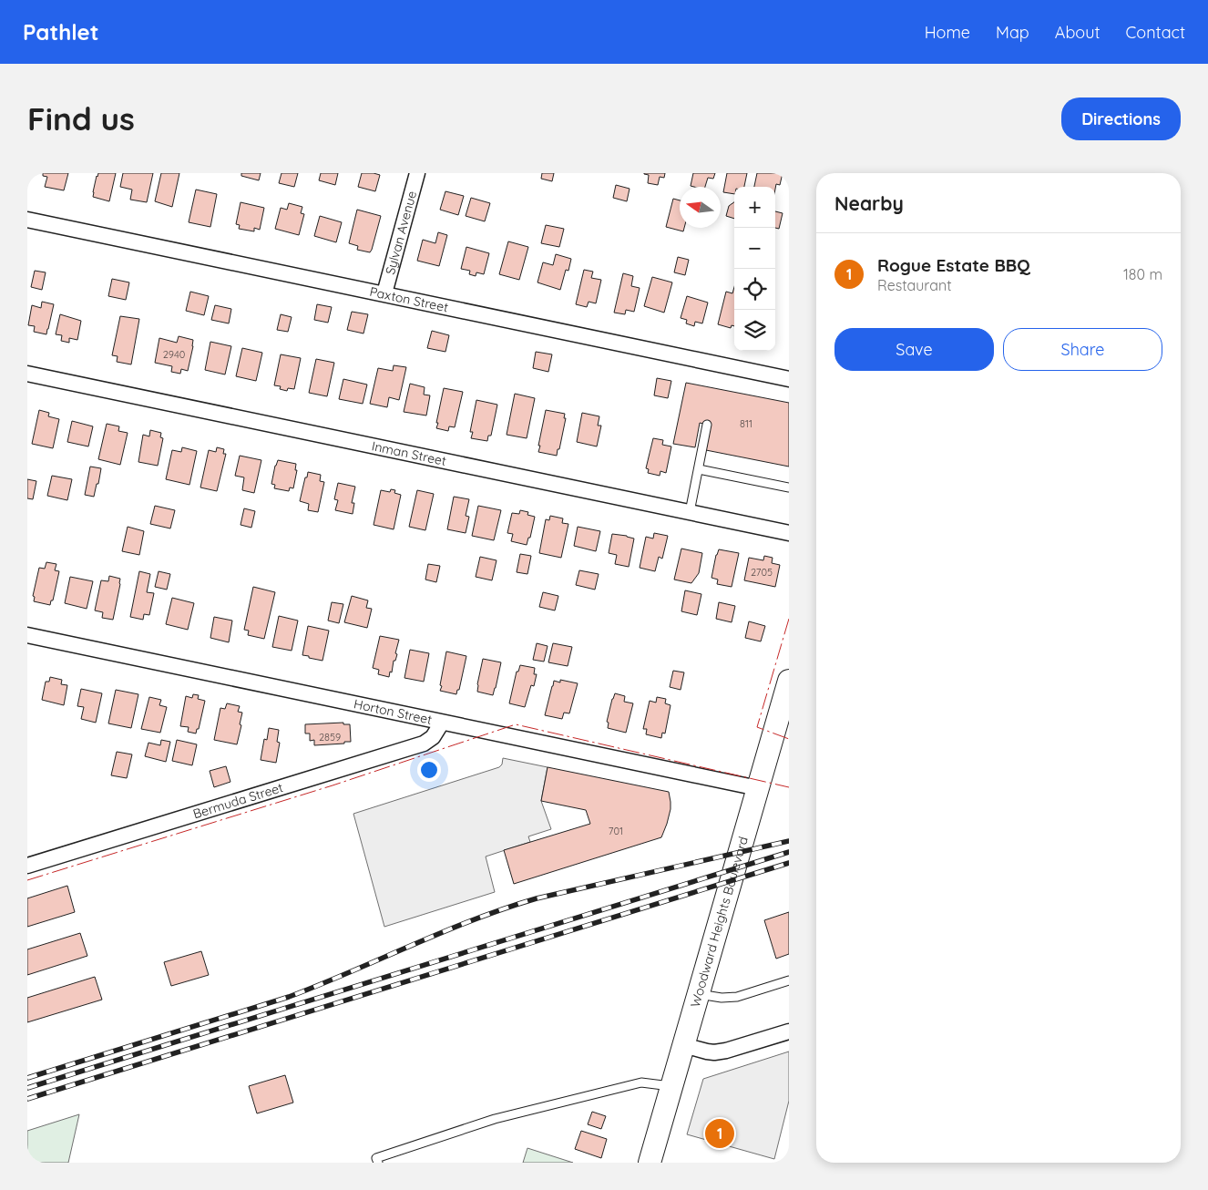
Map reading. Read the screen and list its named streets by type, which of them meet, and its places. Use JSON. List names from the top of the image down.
{
  "streets": {
    "street": [
      "Sylvan Avenue",
      "Paxton Street",
      "Inman Street",
      "Horton Street",
      "Bermuda Street",
      "Woodward Heights Boulevard"
    ]
  },
  "crossings": [
    ["Sylvan Avenue", "Paxton Street"],
    ["Horton Street", "Bermuda Street"],
    ["Horton Street", "Woodward Heights Boulevard"]
  ],
  "house_numbers": [
    "2940",
    "811",
    "2705",
    "2859",
    "701"
  ],
  "north": "left",
  "page": {
    "header": "Pathlet",
    "nav": [
      "Home",
      "Map",
      "About",
      "Contact"
    ],
    "buttons": [
      "Directions",
      ["Save", "Share"]
    ],
    "title": "Find us",
    "heading": "Nearby",
    "map_buttons": ["+", "−"],
    "list": [
      {
        "mark": "1",
        "name": "Rogue Estate BBQ",
        "note": "Restaurant",
        "value": "180 m"
      }
    ],
    "pins": "1"
  }
}
